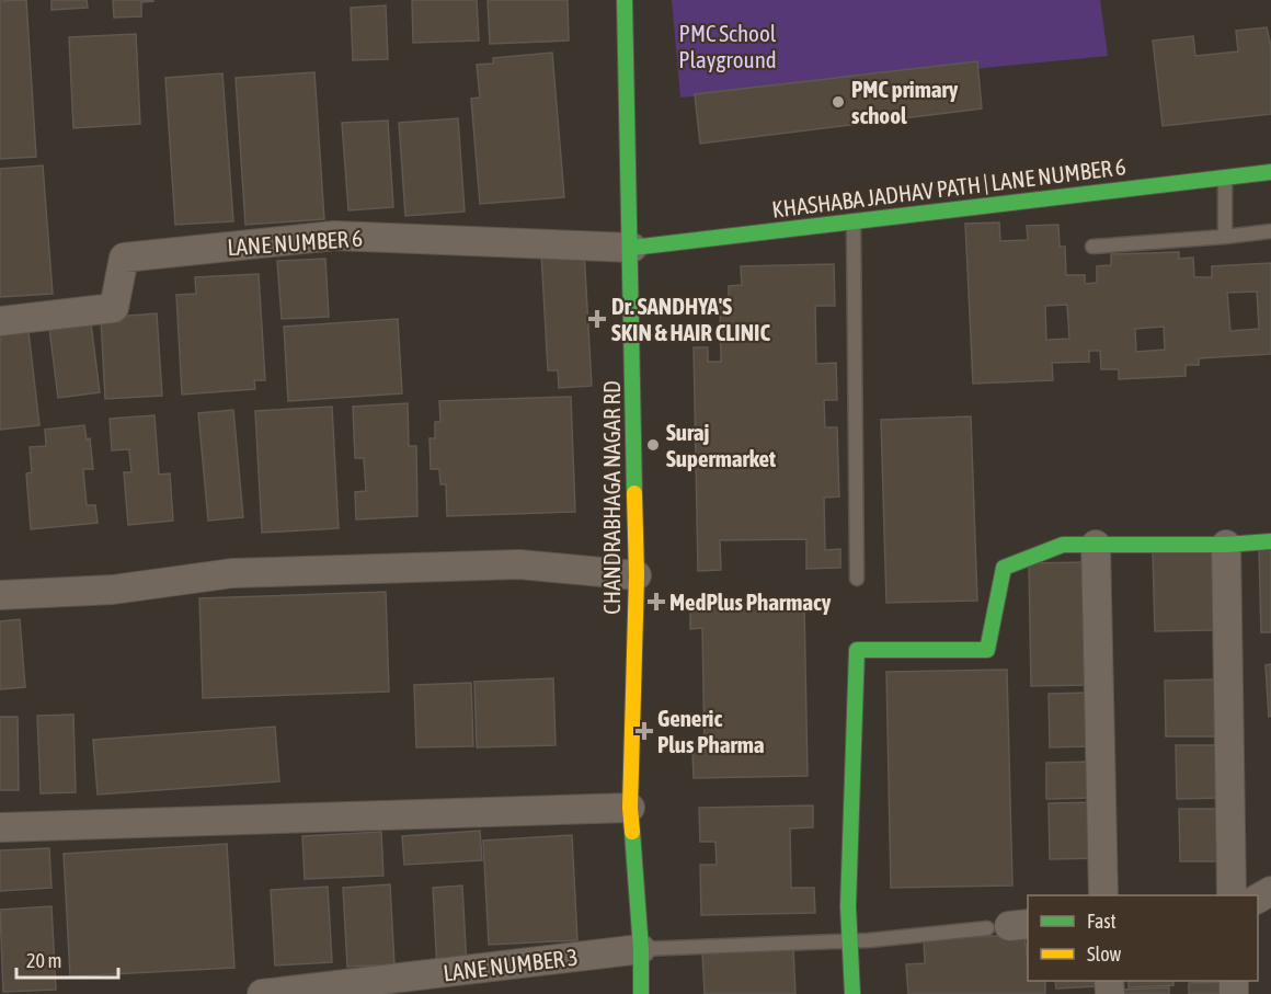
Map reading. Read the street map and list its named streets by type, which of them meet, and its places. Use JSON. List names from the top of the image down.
{
  "streets": {
    "street": [
      "KHASHABA JADHAV PATH | LANE NUMBER 6",
      "LANE NUMBER 6",
      "CHANDRABHAGA NAGAR RD",
      "LANE NUMBER 3"
    ]
  },
  "crossings": [
    ["KHASHABA JADHAV PATH | LANE NUMBER 6", "LANE NUMBER 6"],
    ["KHASHABA JADHAV PATH | LANE NUMBER 6", "CHANDRABHAGA NAGAR RD"],
    ["LANE NUMBER 6", "CHANDRABHAGA NAGAR RD"],
    ["CHANDRABHAGA NAGAR RD", "LANE NUMBER 3"]
  ],
  "parks": ["PMC School Playground"],
  "places": {
    "other": ["PMC primary school", "Suraj Supermarket"],
    "health": ["Dr. SANDHYA'S SKIN & HAIR CLINIC", "MedPlus Pharmacy", "Generic Plus Pharma"]
  },
  "legend": ["Fast", "Slow"],
  "scale_bar": "20 m"
}
